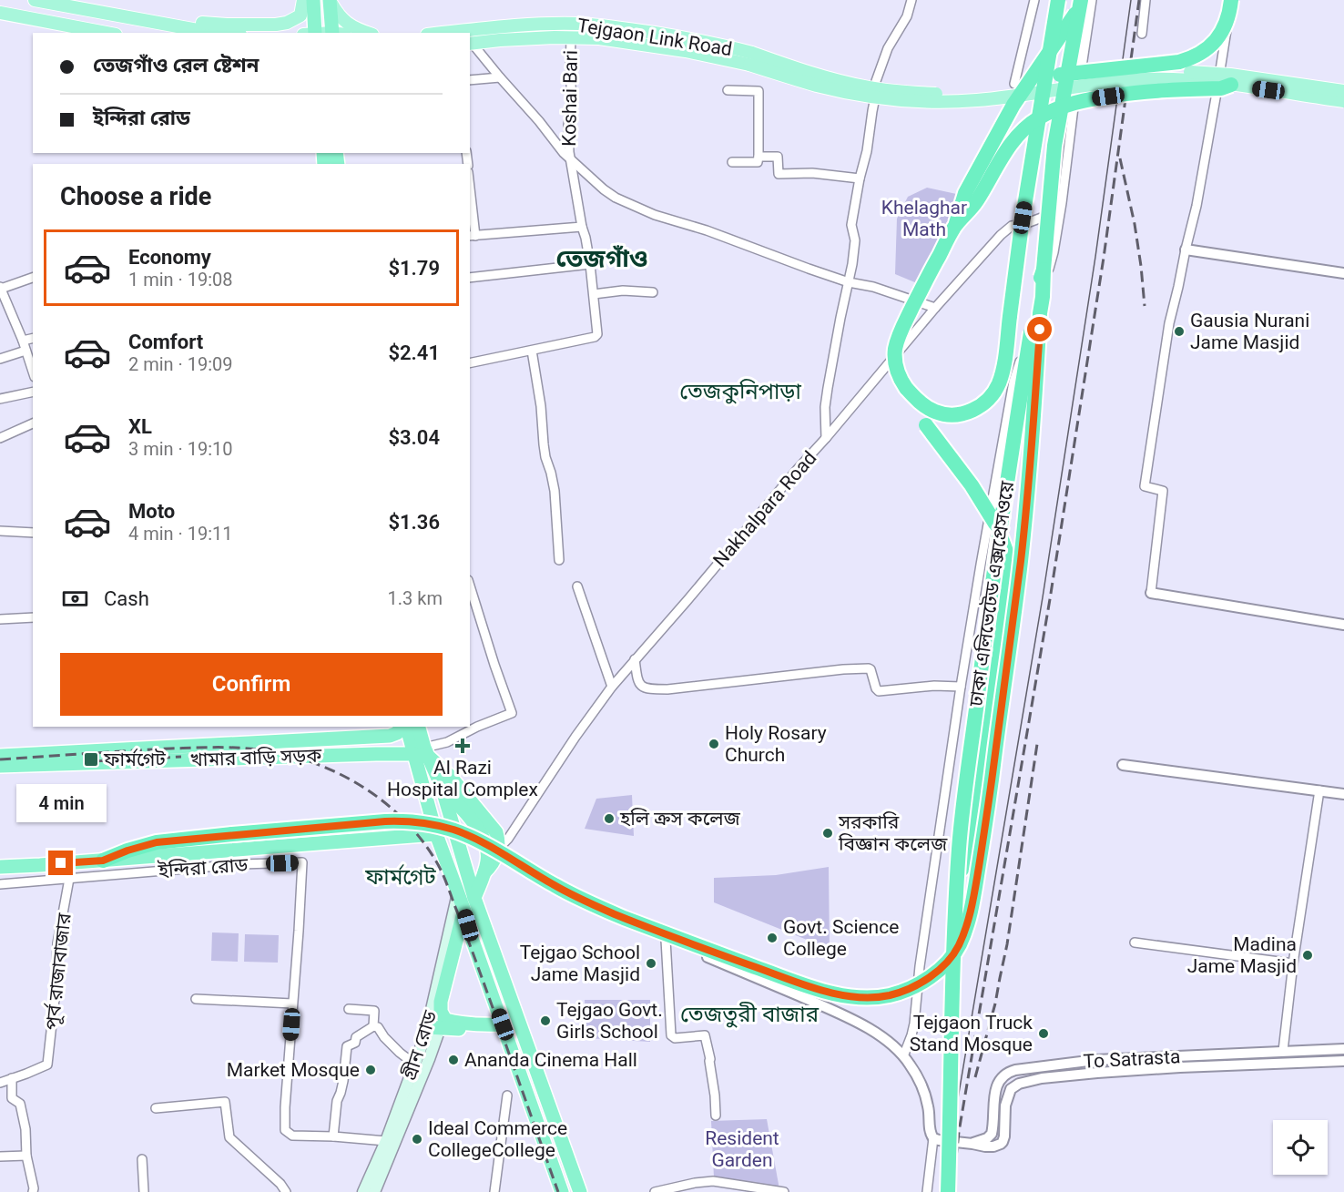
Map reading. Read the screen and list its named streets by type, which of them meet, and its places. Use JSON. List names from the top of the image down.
{
  "streets": {
    "highway": ["ঢাকা এলিভেটেড এক্সপ্রেসওয়ে", "খামার বাড়ি সড়ক", "ইন্দিরা রোড"],
    "main road": ["Tejgaon Link Road", "গ্রীন রোড"],
    "street": [
      "Koshai Bari",
      "Nakhalpara Road",
      "পূর্ব রাজাবাজার",
      "To Satrasta"
    ]
  },
  "crossings": [
    ["Tejgaon Link Road", "Koshai Bari"],
    ["ইন্দিরা রোড", "পূর্ব রাজাবাজার"]
  ],
  "districts": [
    "তেজগাঁও",
    "তেজকুনিপাড়া",
    "ফার্মগেট",
    "তেজতুরী বাজার"
  ],
  "parks": ["Khelaghar Math", "Resident Garden"],
  "places": {
    "other": [
      "Gausia Nurani Jame Masjid",
      "Holy Rosary Church",
      "হলি ক্রস কলেজ",
      "সরকারি বিজ্ঞান কলেজ",
      "Govt. Science College",
      "Madina Jame Masjid",
      "Tejgao School Jame Masjid",
      "Tejgao Govt. Girls School",
      "Tejgaon Truck Stand Mosque",
      "Ananda Cinema Hall",
      "Market Mosque",
      "Ideal Commerce CollegeCollege"
    ],
    "health": ["Al Razi Hospital Complex"],
    "transit": ["ফার্মগেট"]
  },
  "page": {
    "banner": ["তেজগাঁও রেল ষ্টেশন", "ইন্দিরা রোড"],
    "heading": "Choose a ride",
    "list": [
      {
        "name": "Economy",
        "note": "1 min · 19:08",
        "value": "$1.79"
      },
      {
        "name": "Comfort",
        "note": "2 min · 19:09",
        "value": "$2.41"
      },
      {
        "name": "XL",
        "note": "3 min · 19:10",
        "value": "$3.04"
      },
      {
        "name": "Moto",
        "note": "4 min · 19:11",
        "value": "$1.36"
      }
    ],
    "pay": ["Cash", "1.3 km"],
    "buttons": "Confirm",
    "bubble": "4 min"
  }
}
